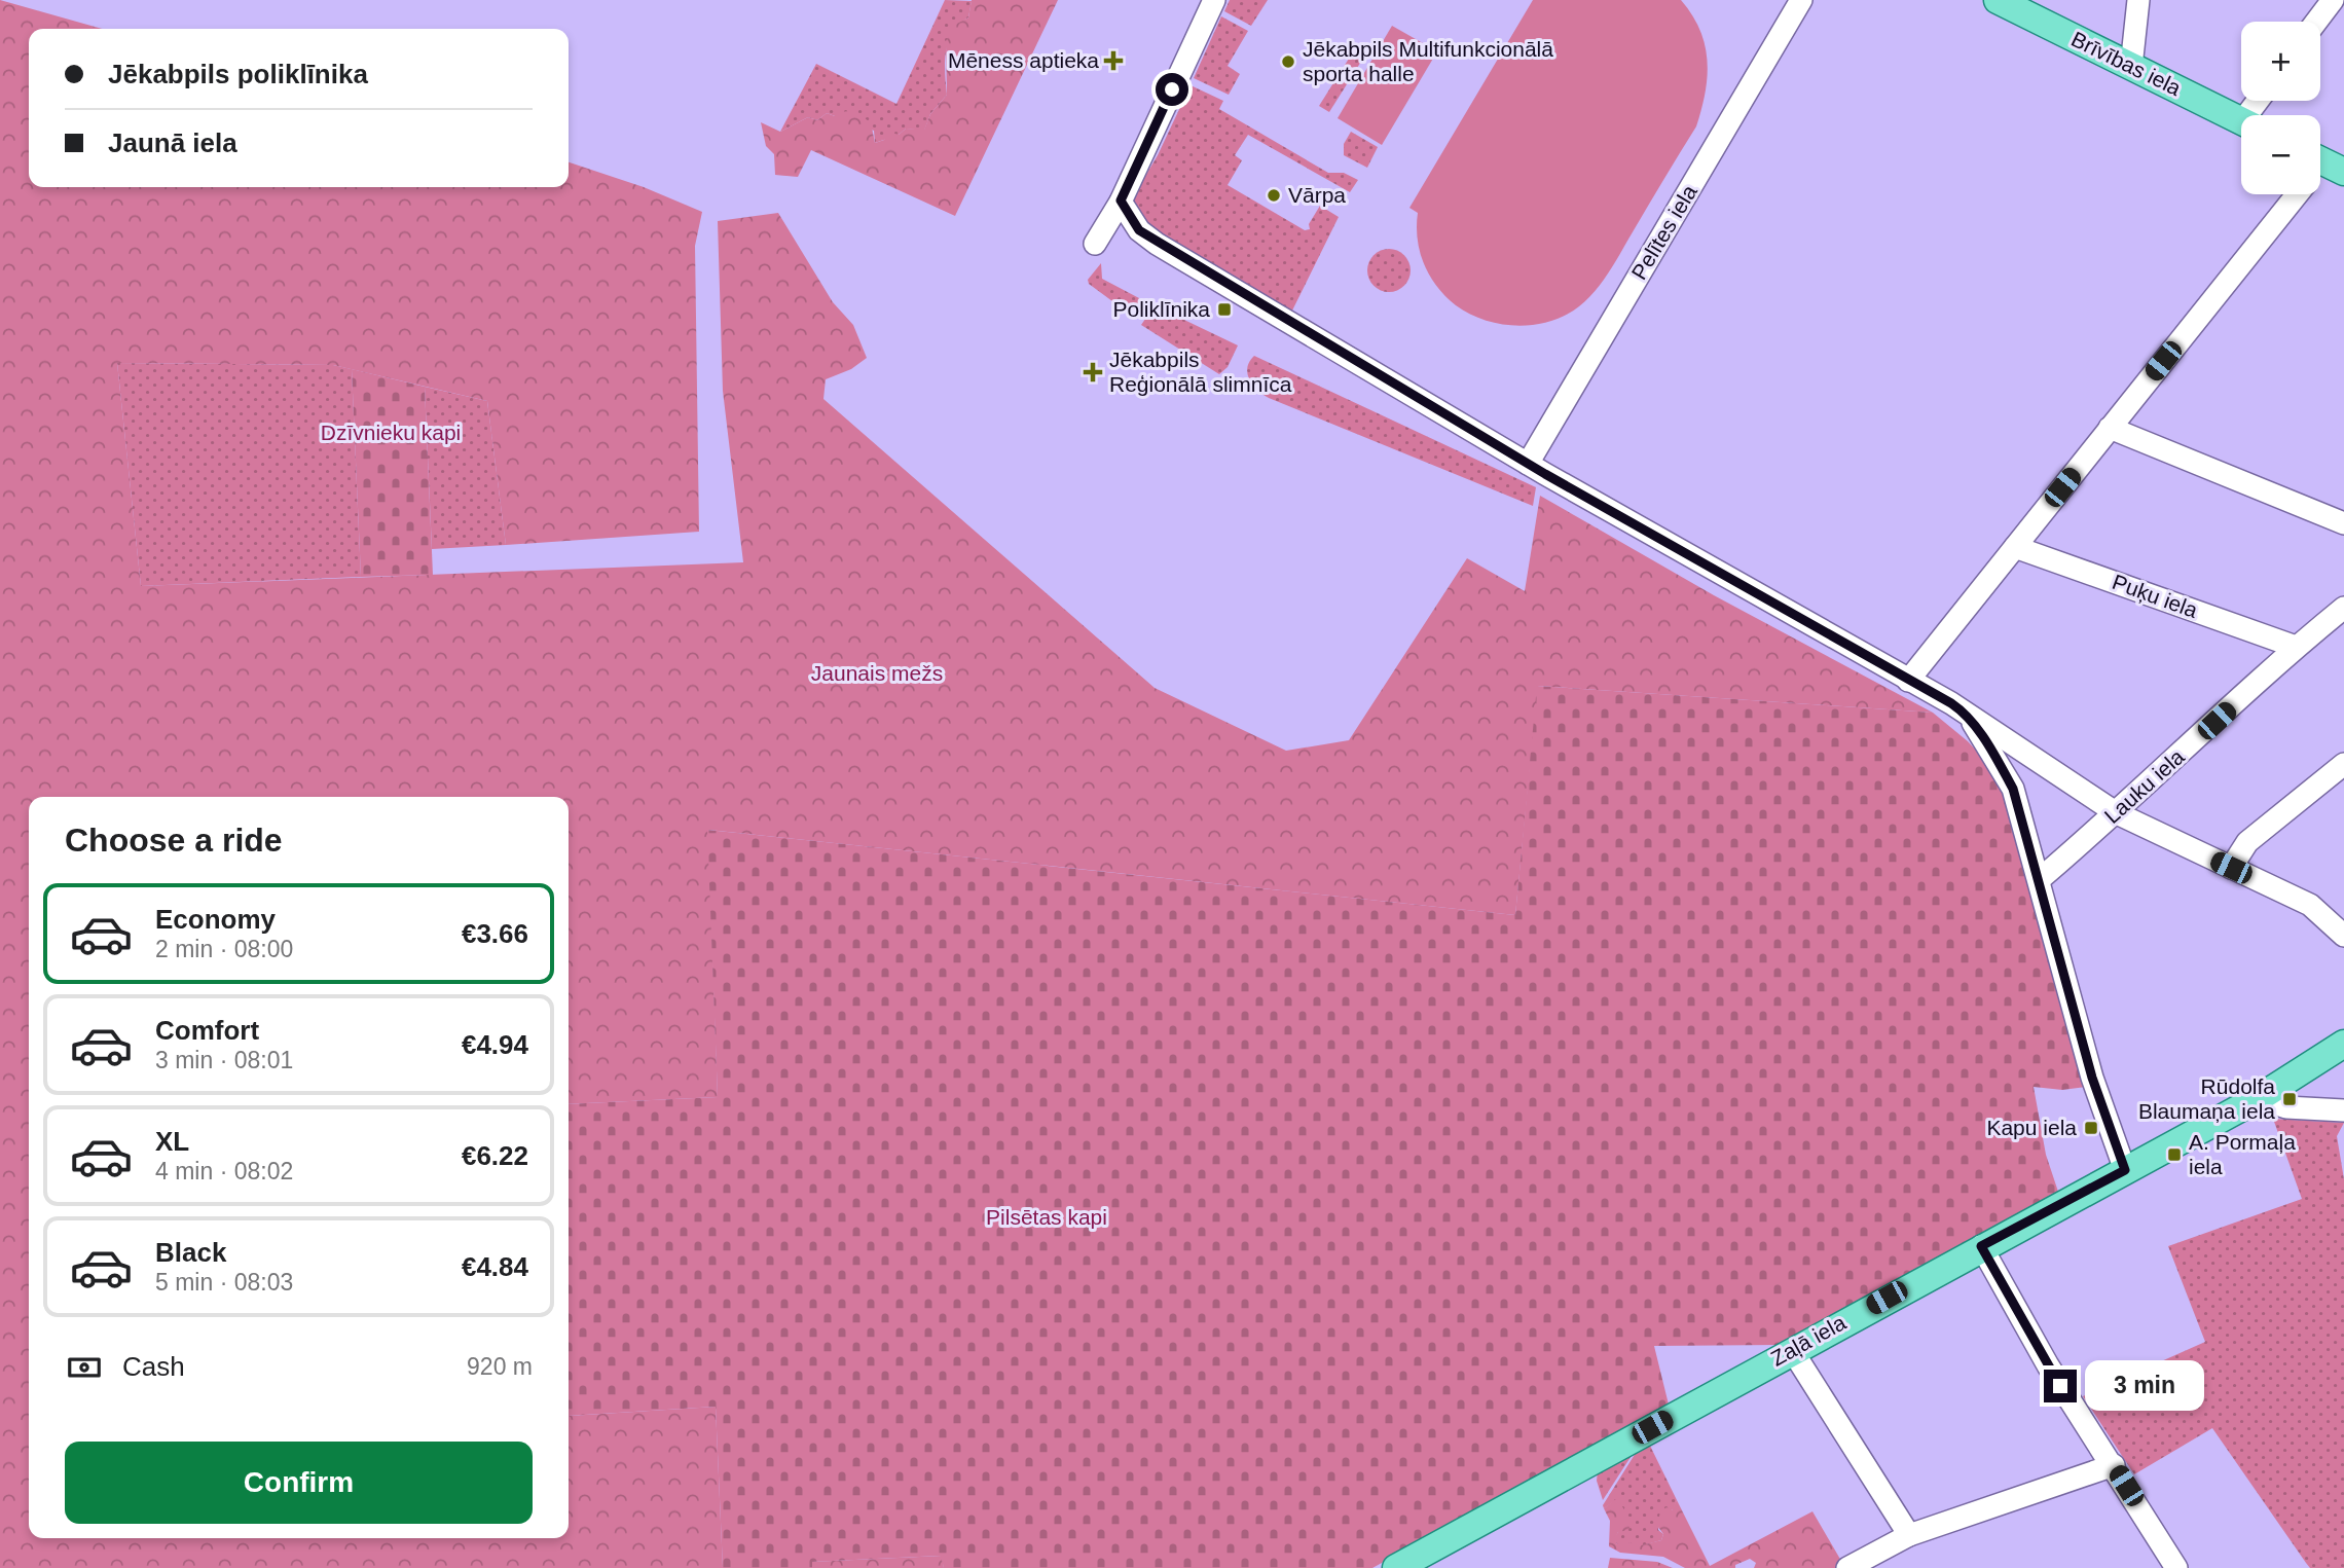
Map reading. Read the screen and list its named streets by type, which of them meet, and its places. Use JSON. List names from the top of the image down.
{
  "streets": {
    "main road": ["Brīvības iela", "Zaļā iela"],
    "street": ["Pelītes iela", "Puķu iela", "Lauku iela"]
  },
  "crossings": [
    ["Puķu iela", "Lauku iela"]
  ],
  "parks": ["Dzīvnieku kapi", "Jaunais mežs", "Pilsētas kapi"],
  "places": {
    "health": ["Mēness aptieka", "Jēkabpils Reģionālā slimnīca"],
    "other": ["Jēkabpils Multifunkcionālā sporta halle", "Vārpa"],
    "transit": [
      "Poliklīnika",
      "Rūdolfa Blaumaņa iela",
      "Kapu iela",
      "A. Pormaļa iela"
    ]
  },
  "page": {
    "map_buttons": ["+", "−"],
    "banner": ["Jēkabpils poliklīnika", "Jaunā iela"],
    "heading": "Choose a ride",
    "list": [
      {
        "name": "Economy",
        "note": "2 min · 08:00",
        "value": "€3.66"
      },
      {
        "name": "Comfort",
        "note": "3 min · 08:01",
        "value": "€4.94"
      },
      {
        "name": "XL",
        "note": "4 min · 08:02",
        "value": "€6.22"
      },
      {
        "name": "Black",
        "note": "5 min · 08:03",
        "value": "€4.84"
      }
    ],
    "pay": ["Cash", "920 m"],
    "bubble": "3 min",
    "buttons": "Confirm"
  }
}
